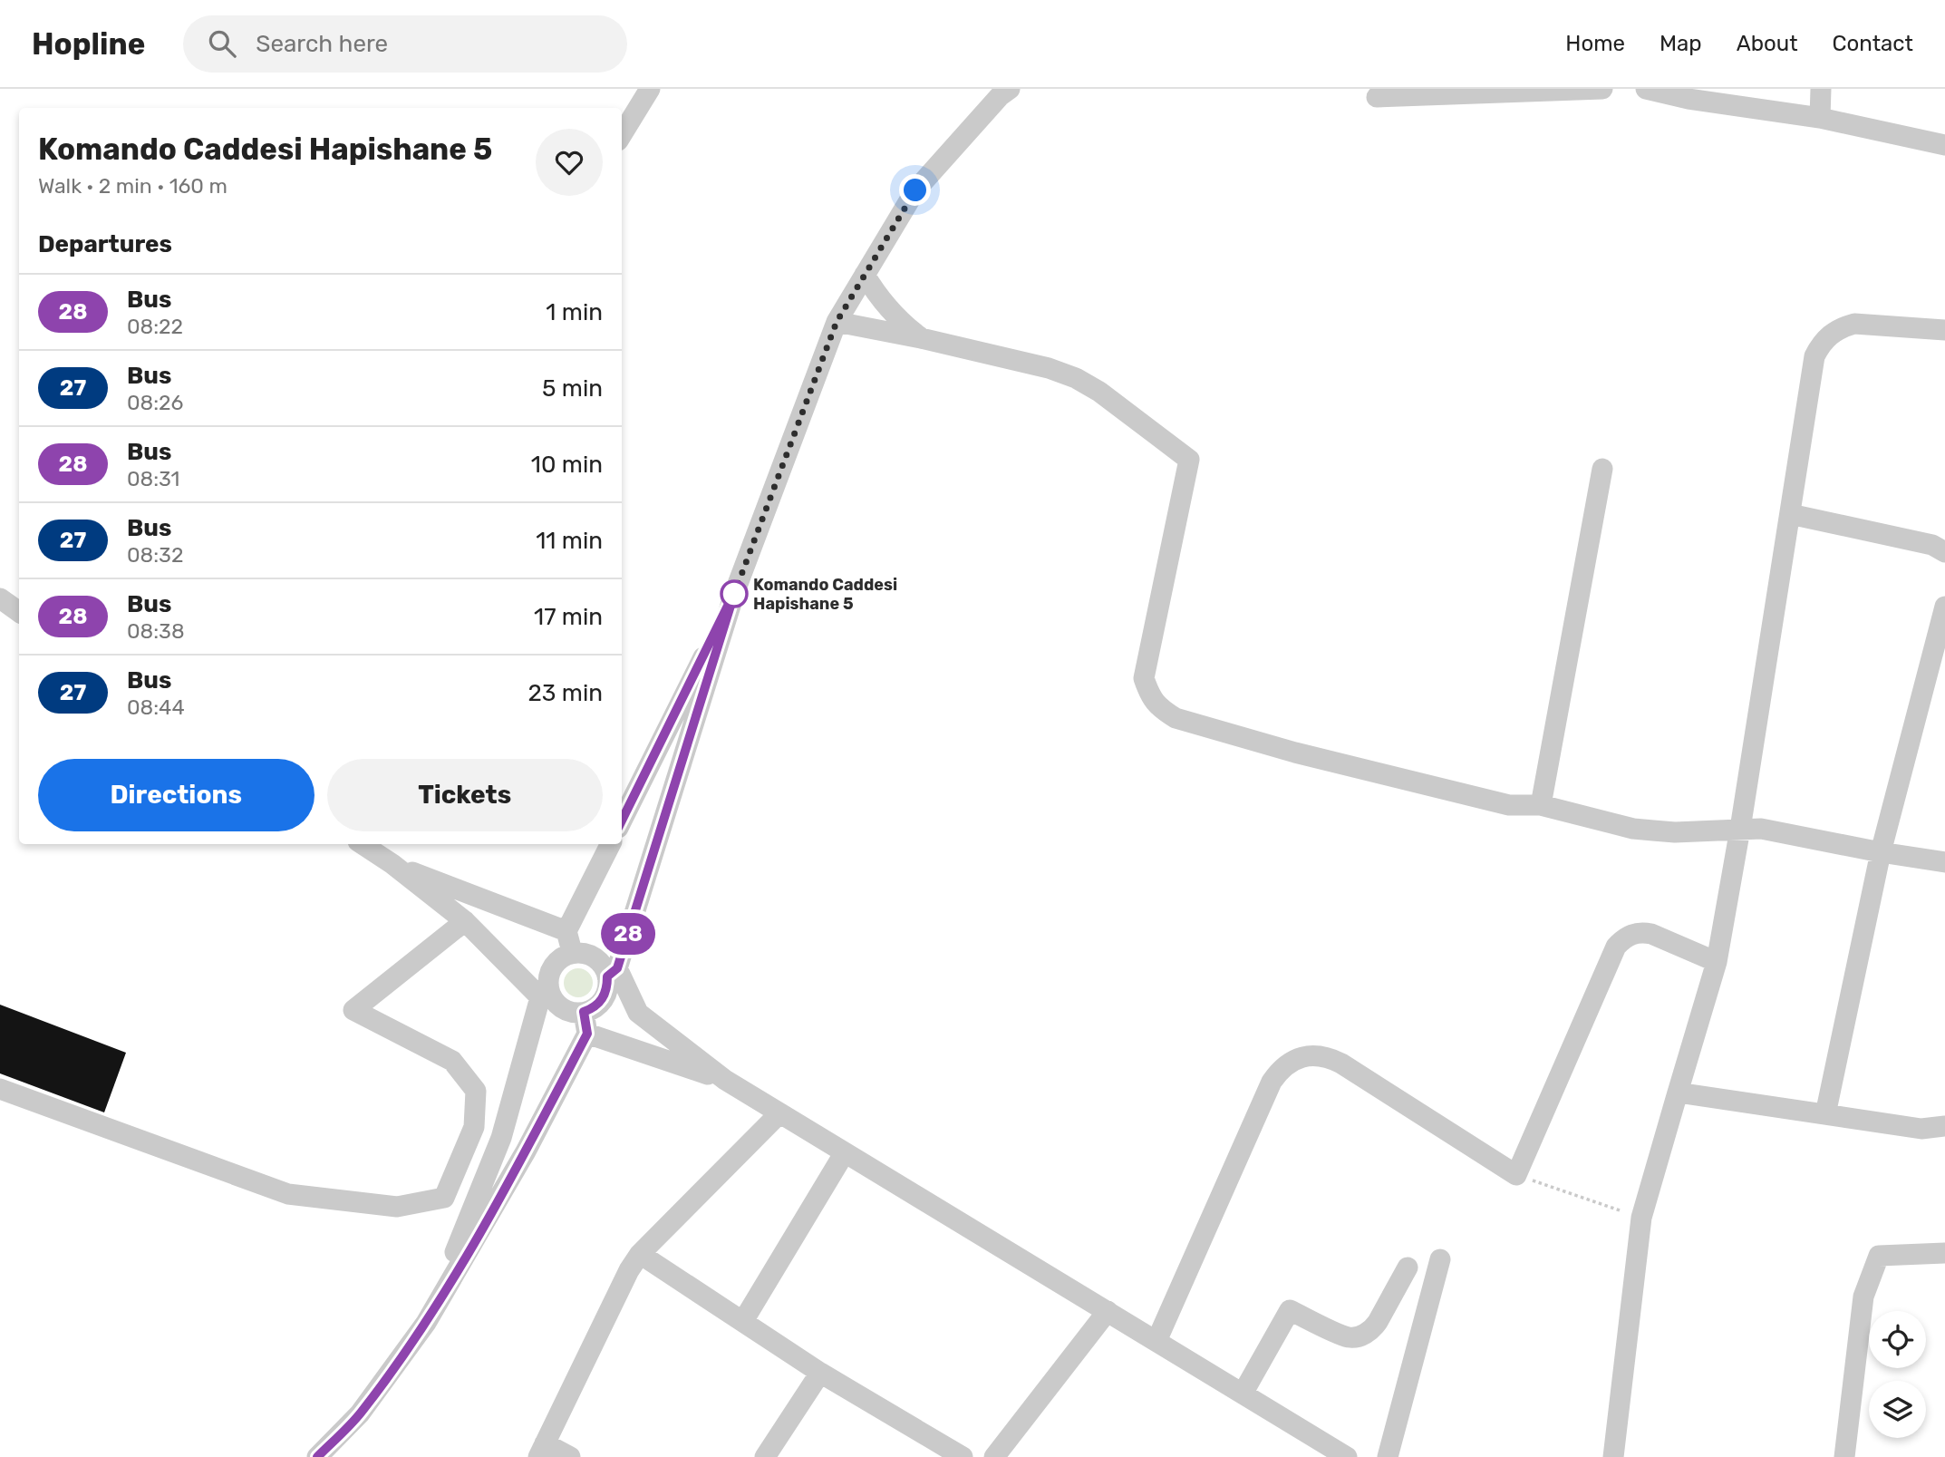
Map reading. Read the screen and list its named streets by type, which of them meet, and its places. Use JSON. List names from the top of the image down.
{
  "places": ["Komando Caddesi Hapishane 5"],
  "lines": ["bus line 28"],
  "page": {
    "header": "Hopline",
    "search": "Search here",
    "nav": [
      "Home",
      "Map",
      "About",
      "Contact"
    ],
    "on_map": "28",
    "heading": [
      ["Komando Caddesi Hapishane 5", "Walk · 2 min · 160 m"],
      "Departures"
    ],
    "list": [
      {
        "mark": "28",
        "name": "Bus",
        "note": "08:22",
        "value": "1 min"
      },
      {
        "mark": "27",
        "name": "Bus",
        "note": "08:26",
        "value": "5 min"
      },
      {
        "mark": "28",
        "name": "Bus",
        "note": "08:31",
        "value": "10 min"
      },
      {
        "mark": "27",
        "name": "Bus",
        "note": "08:32",
        "value": "11 min"
      },
      {
        "mark": "28",
        "name": "Bus",
        "note": "08:38",
        "value": "17 min"
      },
      {
        "mark": "27",
        "name": "Bus",
        "note": "08:44",
        "value": "23 min"
      }
    ],
    "buttons": ["Directions", "Tickets"]
  }
}
